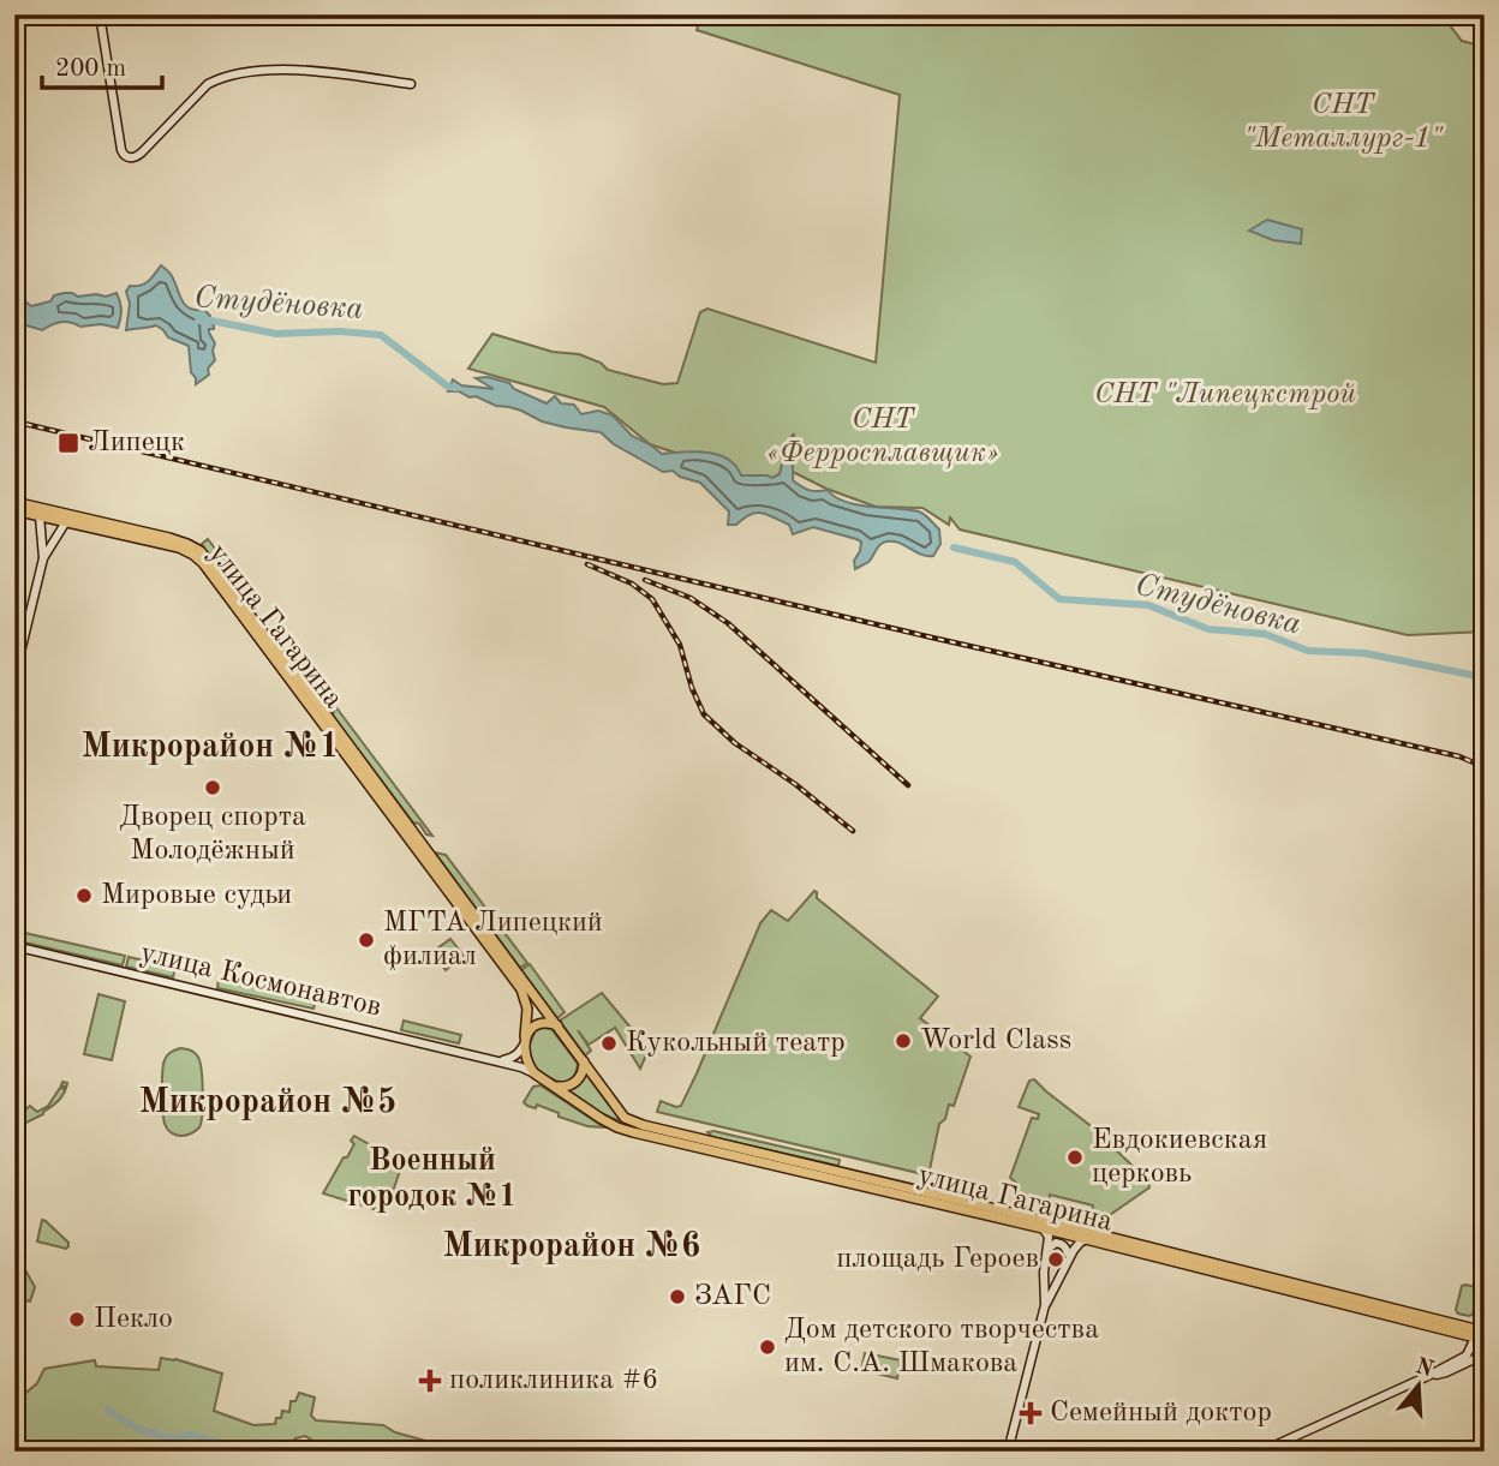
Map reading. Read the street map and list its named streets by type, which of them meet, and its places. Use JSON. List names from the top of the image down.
{
  "streets": {
    "main road": ["улица Гагарина", "улица Космонавтов"]
  },
  "crossings": [
    ["улица Гагарина", "улица Космонавтов"]
  ],
  "districts": [
    "Микрорайон №1",
    "Микрорайон №5",
    "Военный городок №1",
    "Микрорайон №6"
  ],
  "water": ["Студёновка"],
  "parks": ["СНТ \"Металлург-1\"", "СНТ \"Липецкстрой", "СНТ «Ферросплавщик»"],
  "places": {
    "transit": ["Липецк"],
    "other": [
      "Дворец спорта Молодёжный",
      "Мировые судьи",
      "МГТА Липецкий филиал",
      "World Class",
      "Кукольный театр",
      "Евдокиевская церковь",
      "площадь Героев",
      "ЗАГС",
      "Пекло",
      "Дом детского творчества им. С.А. Шмакова"
    ],
    "health": ["поликлиника #6", "Семейный доктор"]
  },
  "scale_bar": "200 m",
  "north": "top"
}
